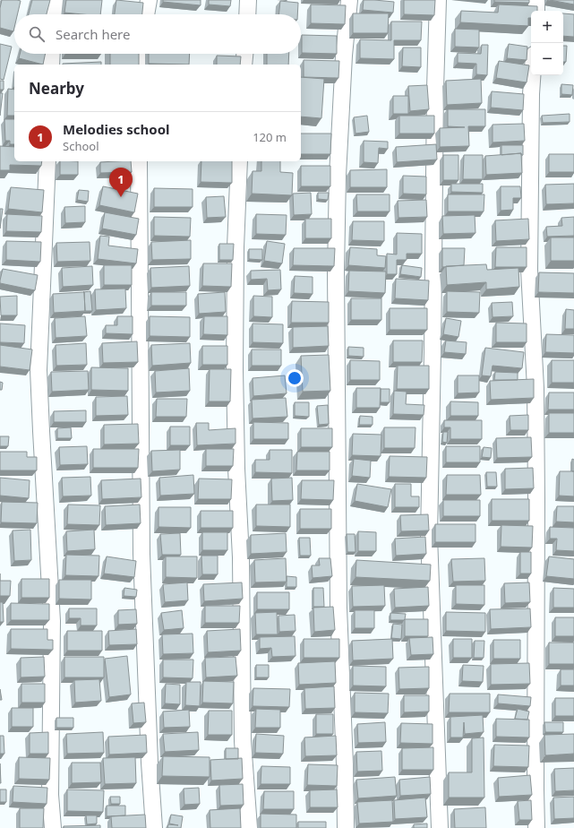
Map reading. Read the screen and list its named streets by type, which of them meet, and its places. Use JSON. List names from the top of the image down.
{
  "page": {
    "map_buttons": ["+", "−"],
    "search": "Search here",
    "heading": "Nearby",
    "list": [
      {
        "mark": "1",
        "name": "Melodies school",
        "note": "School",
        "value": "120 m"
      }
    ],
    "pins": "1"
  }
}
